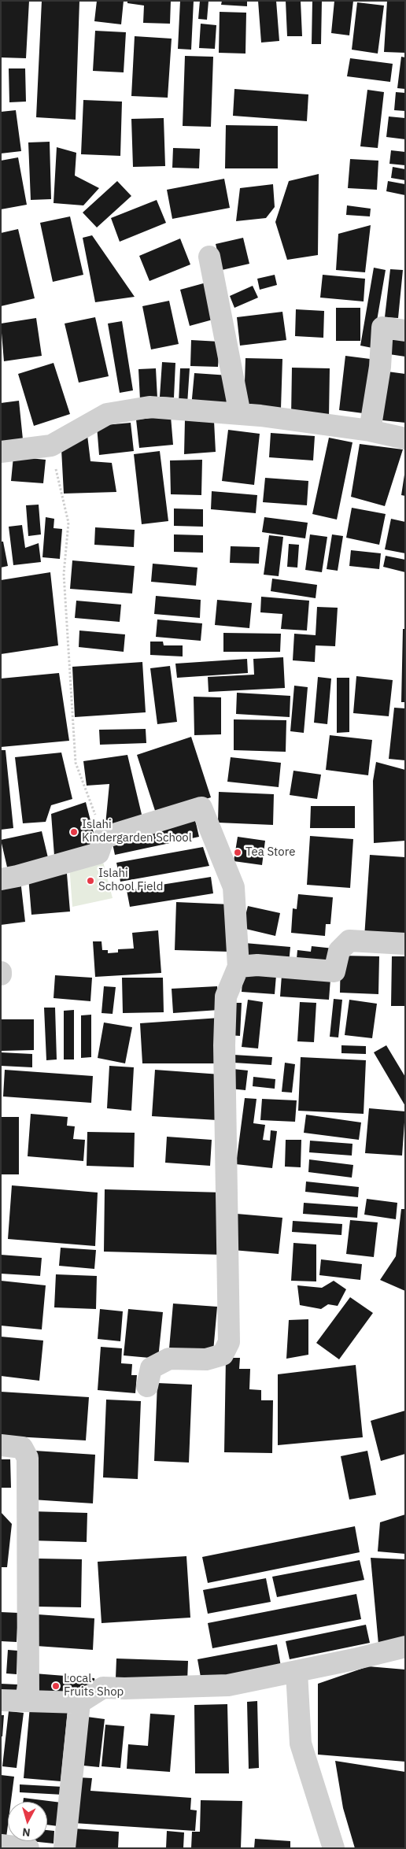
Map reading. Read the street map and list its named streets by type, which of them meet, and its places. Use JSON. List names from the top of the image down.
{
  "places": [
    "Islahi Kindergarden School",
    "Tea Store",
    "Islahi School Field",
    "Local Fruits Shop"
  ],
  "north": "bottom"
}
